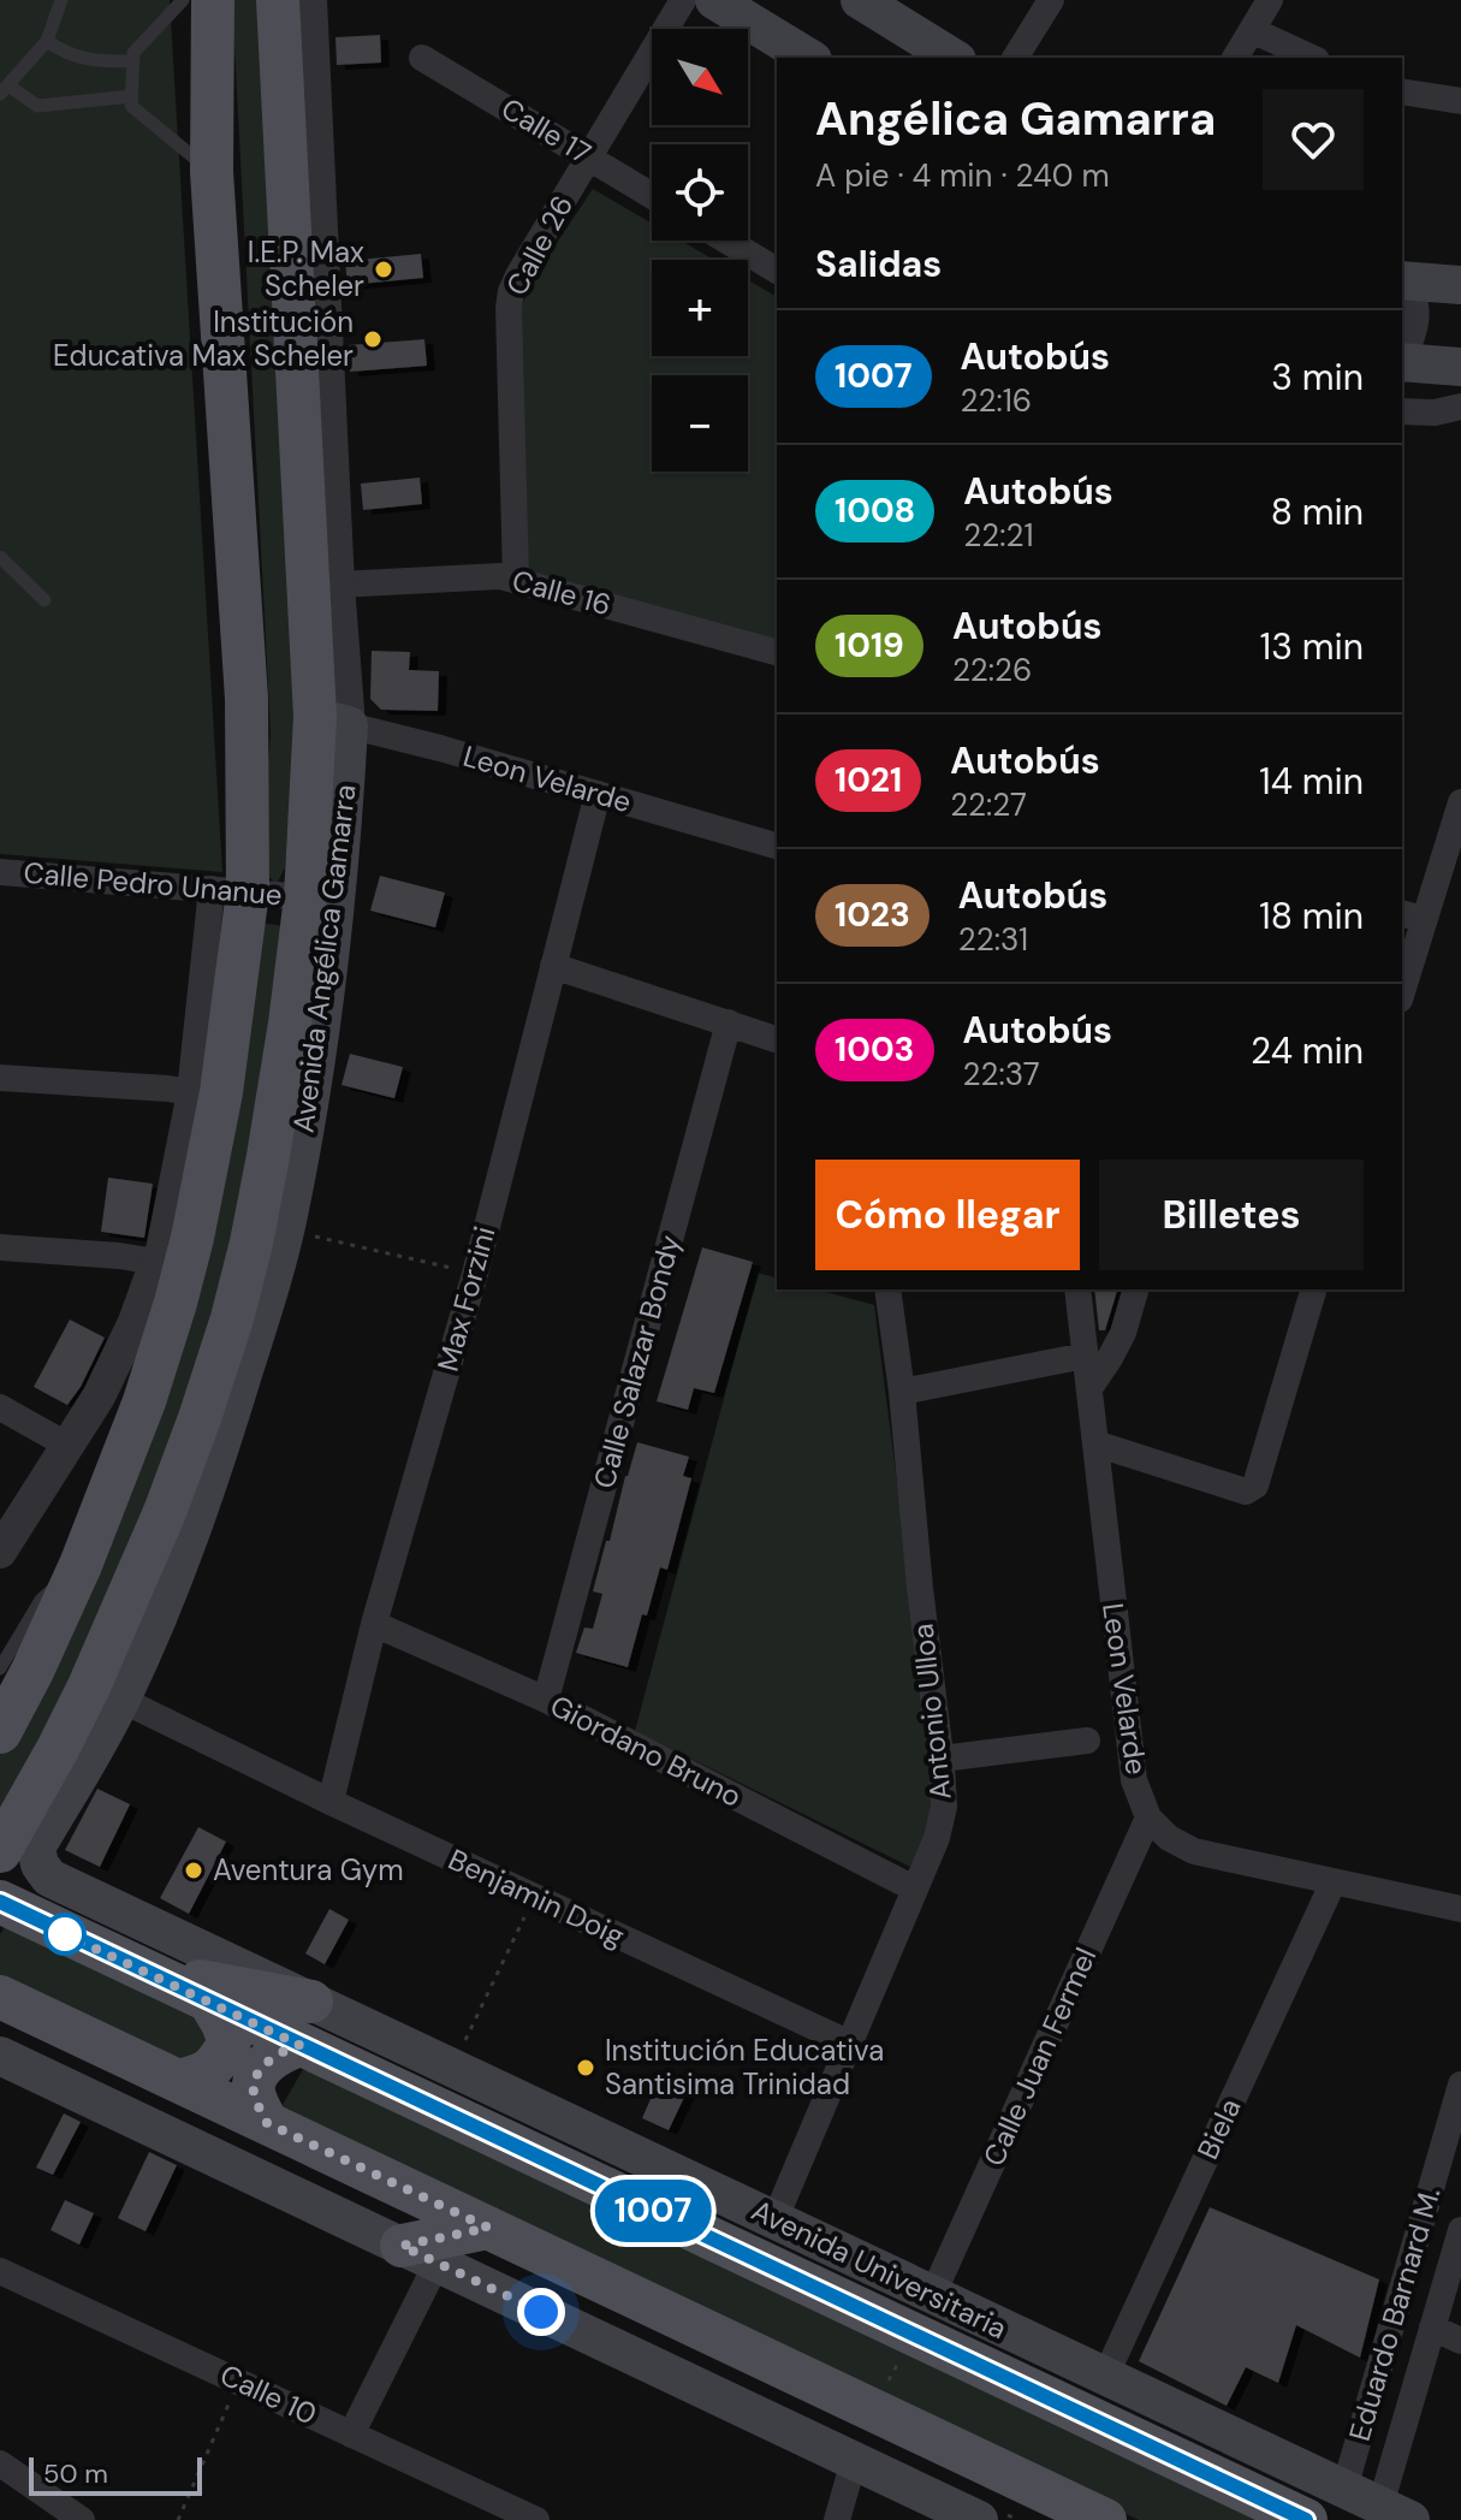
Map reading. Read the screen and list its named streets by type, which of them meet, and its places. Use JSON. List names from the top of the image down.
{
  "streets": {
    "main road": ["Avenida Angélica Gamarra", "Avenida Universitaria"],
    "street": [
      "Calle 17",
      "Calle 26",
      "Calle 16",
      "Leon Velarde",
      "Calle Pedro Unanue",
      "Max Forzini",
      "Calle Salazar Bondy",
      "Antonio Ulloa",
      "Giordano Bruno",
      "Benjamin Doig",
      "Calle Juan Fermel",
      "Biela",
      "Eduardo Barnard M.",
      "Calle 10"
    ]
  },
  "crossings": [
    ["Calle 17", "Calle 26"],
    ["Calle 26", "Calle 16"],
    ["Calle 16", "Avenida Angélica Gamarra"],
    ["Leon Velarde", "Avenida Angélica Gamarra"],
    ["Leon Velarde", "Max Forzini"],
    ["Leon Velarde", "Calle Juan Fermel"],
    ["Calle Pedro Unanue", "Avenida Angélica Gamarra"],
    ["Avenida Angélica Gamarra", "Benjamin Doig"],
    ["Avenida Angélica Gamarra", "Avenida Universitaria"],
    ["Max Forzini", "Giordano Bruno"],
    ["Max Forzini", "Benjamin Doig"],
    ["Calle Salazar Bondy", "Giordano Bruno"],
    ["Antonio Ulloa", "Giordano Bruno"],
    ["Antonio Ulloa", "Benjamin Doig"],
    ["Antonio Ulloa", "Avenida Universitaria"],
    ["Calle Juan Fermel", "Avenida Universitaria"],
    ["Biela", "Avenida Universitaria"],
    ["Avenida Universitaria", "Eduardo Barnard M."]
  ],
  "places": [
    "I.E.P. Max Scheler",
    "Institución Educativa Max Scheler",
    "Aventura Gym",
    "Institución Educativa Santisima Trinidad"
  ],
  "lines": ["bus line 1007"],
  "scale_bar": "50 m",
  "north": "bottom right",
  "page": {
    "on_map": "1007",
    "map_buttons": ["+", "−"],
    "heading": [
      ["Angélica Gamarra", "A pie · 4 min · 240 m"],
      "Salidas"
    ],
    "list": [
      {
        "mark": "1007",
        "name": "Autobús",
        "note": "22:16",
        "value": "3 min"
      },
      {
        "mark": "1008",
        "name": "Autobús",
        "note": "22:21",
        "value": "8 min"
      },
      {
        "mark": "1019",
        "name": "Autobús",
        "note": "22:26",
        "value": "13 min"
      },
      {
        "mark": "1021",
        "name": "Autobús",
        "note": "22:27",
        "value": "14 min"
      },
      {
        "mark": "1023",
        "name": "Autobús",
        "note": "22:31",
        "value": "18 min"
      },
      {
        "mark": "1003",
        "name": "Autobús",
        "note": "22:37",
        "value": "24 min"
      }
    ],
    "buttons": ["Cómo llegar", "Billetes"],
    "scale": "50 m"
  }
}
